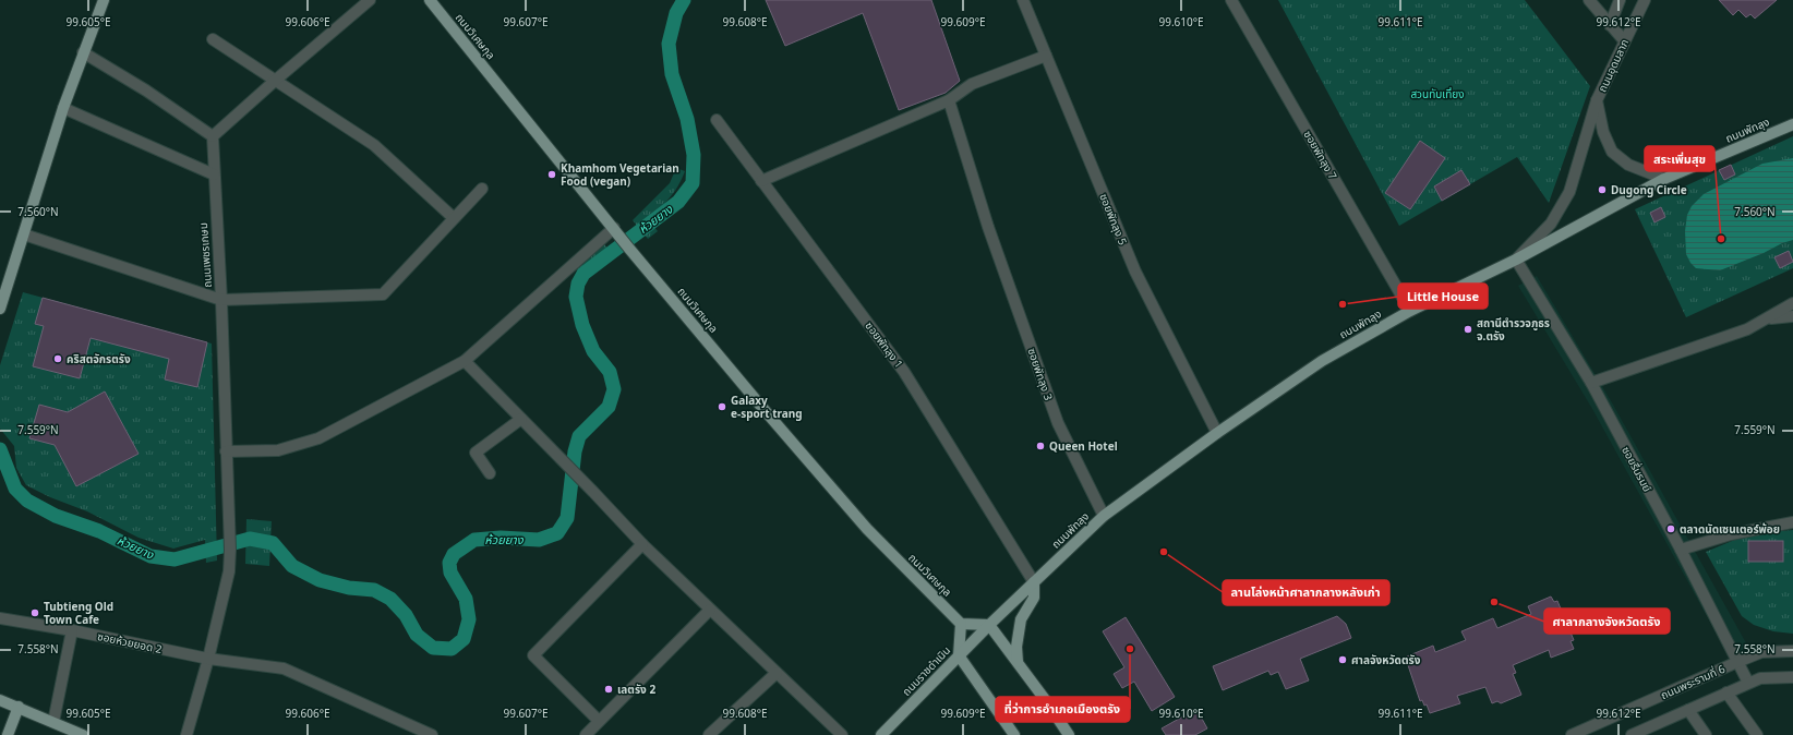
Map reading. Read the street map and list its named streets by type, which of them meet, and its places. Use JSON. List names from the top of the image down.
{
  "streets": {
    "main road": ["ถนนวิเศษกุล", "ถนนพัทลุง", "ถนนราชดำเนิน"],
    "street": [
      "ถนนอุดมลาภ",
      "ซอยพัทลุง 7",
      "ซอยพัทลุง 5",
      "ถนนเพชรเกษม",
      "ซอยพัทลุง 1",
      "ซอยพัทลุง 3",
      "ซอยรื่นรมย์",
      "ซอยห้วยยอด 2",
      "ถนนพระรามที่ 6"
    ]
  },
  "crossings": [
    ["ถนนอุดมลาภ", "ถนนพัทลุง"],
    ["ถนนพัทลุง", "ซอยพัทลุง 7"],
    ["ถนนพัทลุง", "ซอยพัทลุง 5"],
    ["ถนนพัทลุง", "ซอยพัทลุง 1"],
    ["ถนนพัทลุง", "ซอยพัทลุง 3"],
    ["ถนนพัทลุง", "ซอยรื่นรมย์"],
    ["ถนนพัทลุง", "ถนนราชดำเนิน"],
    ["ถนนเพชรเกษม", "ซอยห้วยยอด 2"],
    ["ซอยรื่นรมย์", "ถนนพระรามที่ 6"]
  ],
  "water": ["ห้วยยาง"],
  "parks": ["สวนทับเที่ยง"],
  "places": [
    "Khamhom Vegetarian Food (vegan)",
    "Dugong Circle",
    "สระเพิ่มสุข",
    "Little House",
    "สถานีตำรวจภูธร จ.ตรัง",
    "คริสตจักรตรัง",
    "Galaxy e-sport trang",
    "Queen Hotel",
    "ตลาดนัดเซนเตอร์พ้อย",
    "ลานโล่งหน้าศาลากลางหลังเก่า",
    "ศาลากลางจังหวัดตรัง",
    "Tubtieng Old Town Cafe",
    "ที่ว่าการอำเภอเมืองตรัง",
    "ศาลจังหวัดตรัง",
    "เลตรัง 2"
  ],
  "coordinates": [
    "99.605°E",
    "99.606°E",
    "99.607°E",
    "99.608°E",
    "99.609°E",
    "99.610°E",
    "99.611°E",
    "99.612°E",
    "7.560°N",
    "7.559°N",
    "7.558°N"
  ]
}
